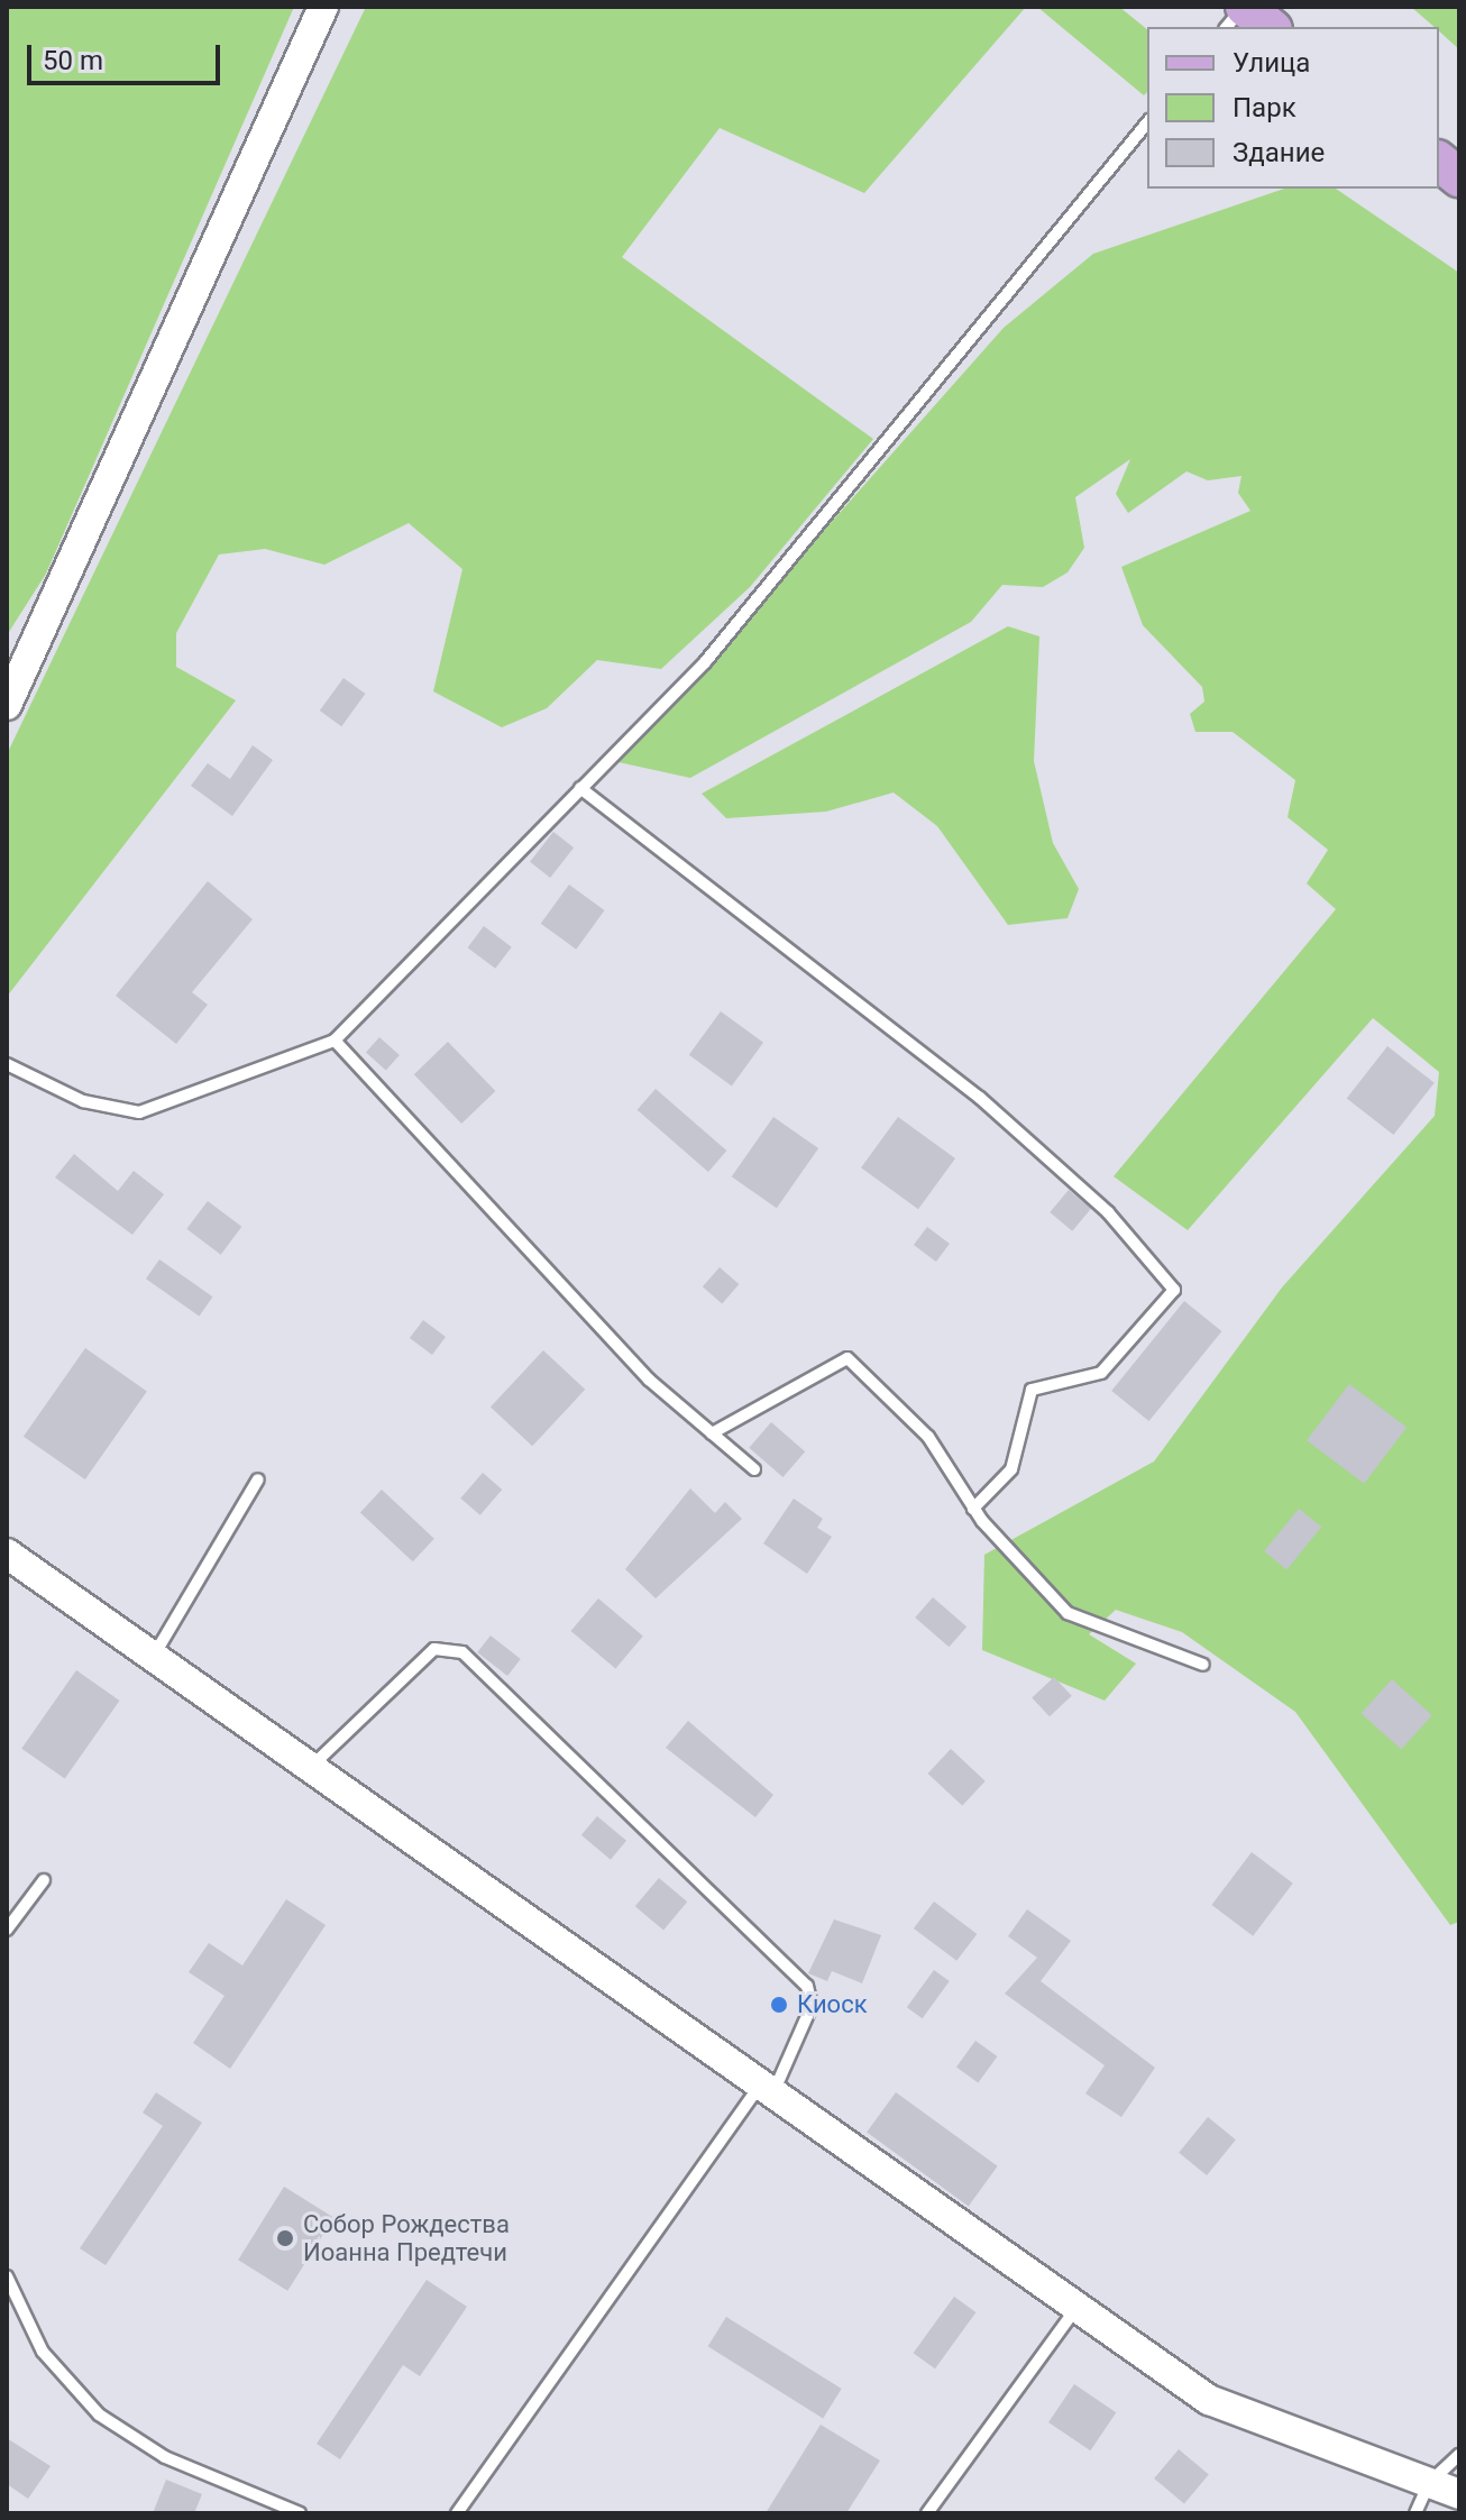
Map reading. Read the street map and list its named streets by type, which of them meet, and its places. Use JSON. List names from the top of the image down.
{
  "places": ["Киоск", "Собор Рождества Иоанна Предтечи"],
  "legend": ["Улица", "Парк", "Здание"],
  "scale_bar": "50 m"
}
